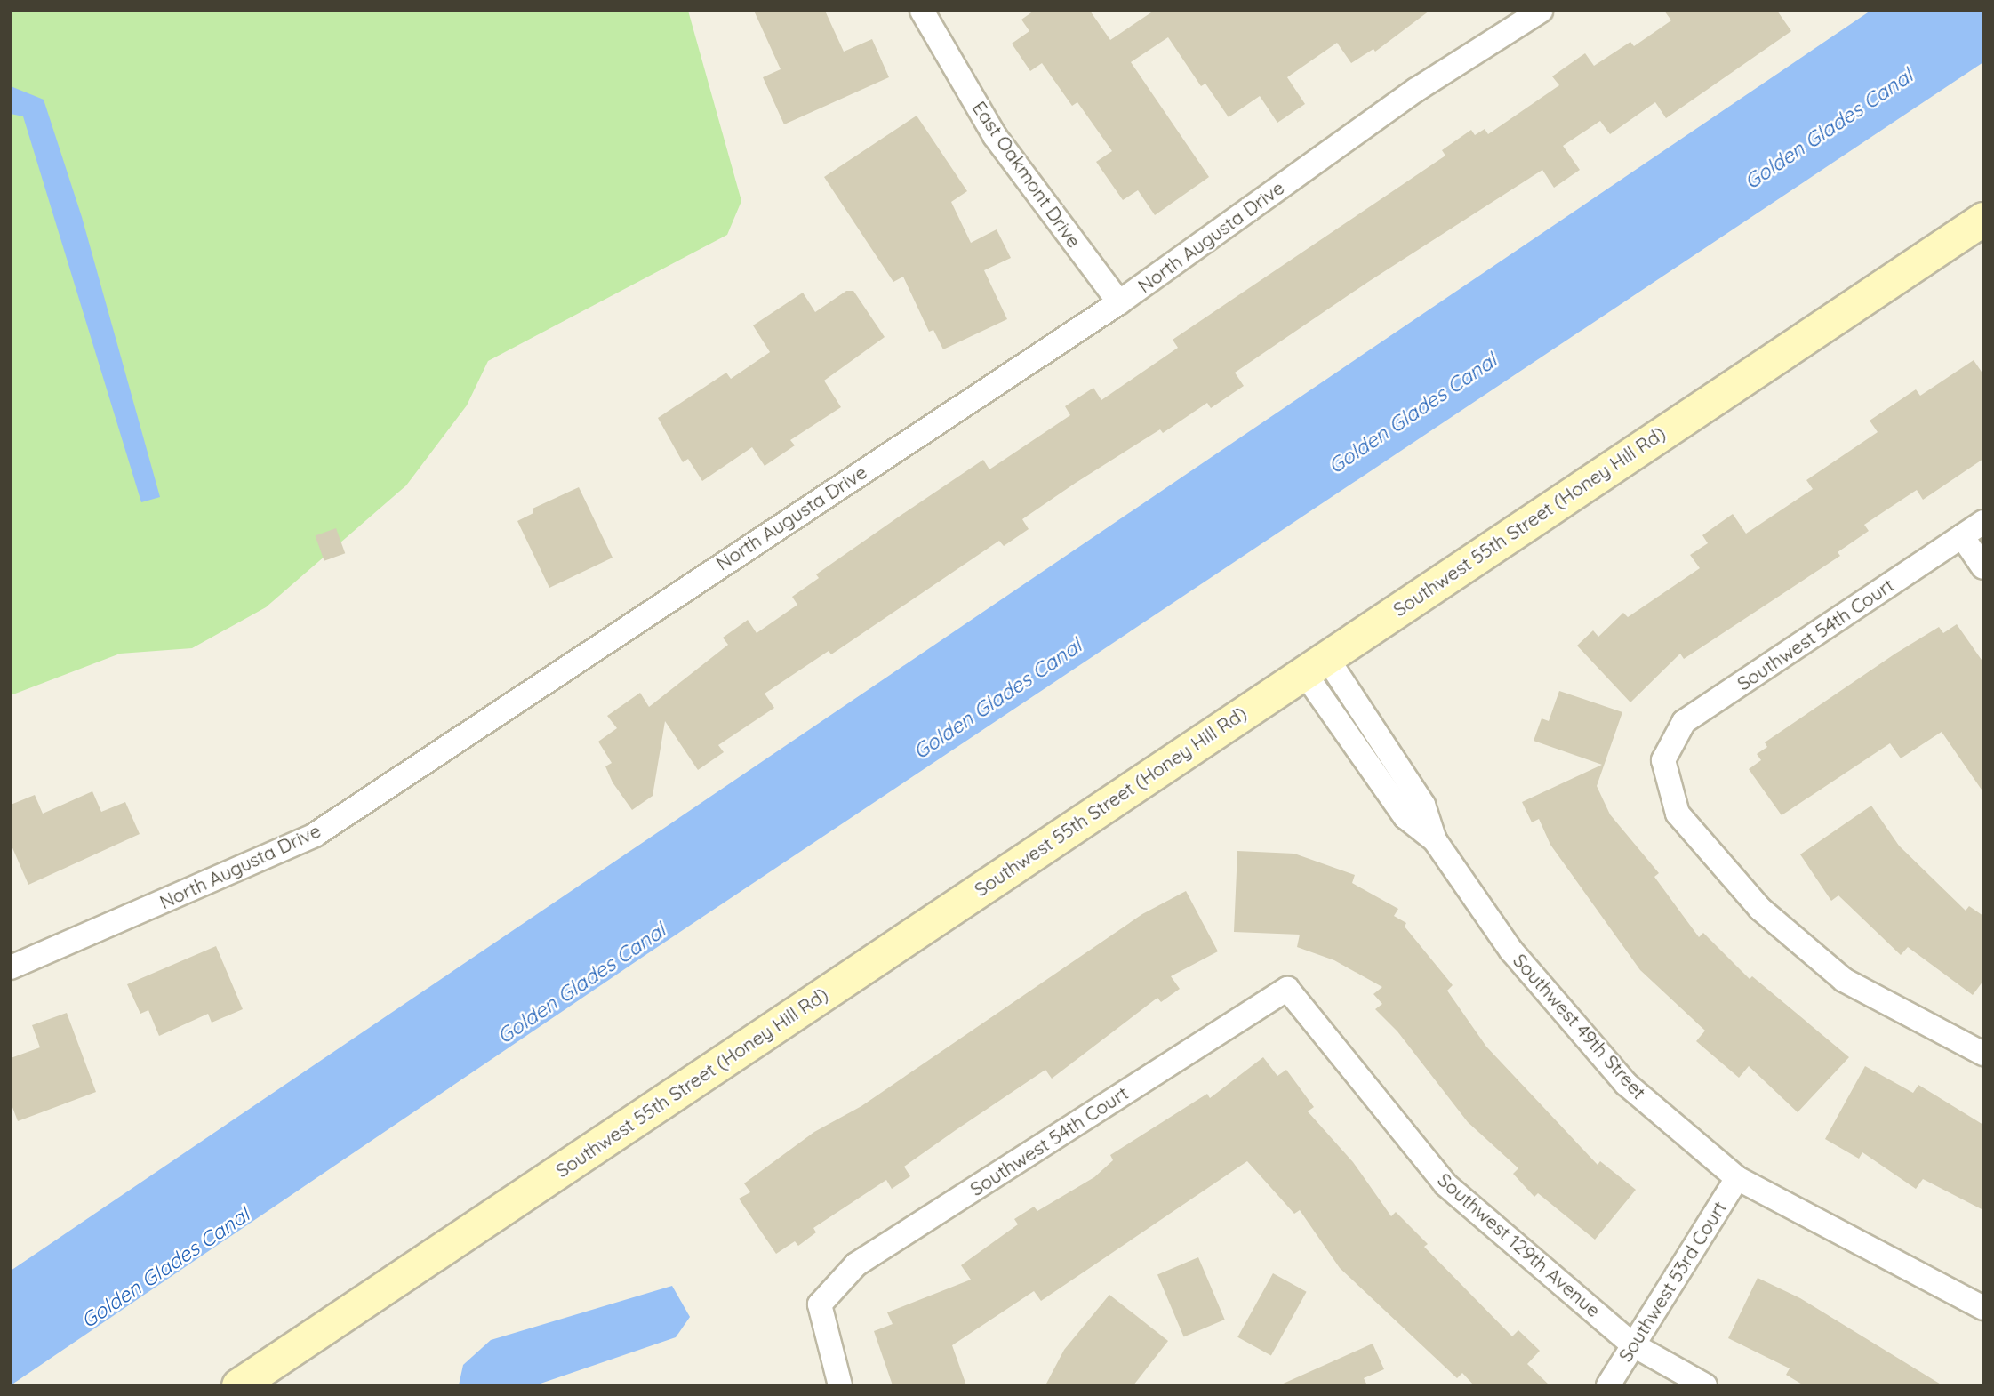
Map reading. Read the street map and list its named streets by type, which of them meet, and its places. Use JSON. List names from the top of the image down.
{
  "streets": {
    "street": [
      "East Oakmont Drive",
      "North Augusta Drive",
      "Southwest 55th Street (Honey Hill Rd)",
      "Southwest 54th Court",
      "Southwest 49th Street",
      "Southwest 129th Avenue",
      "Southwest 53rd Court"
    ]
  },
  "crossings": [
    ["East Oakmont Drive", "North Augusta Drive"],
    ["Southwest 55th Street (Honey Hill Rd)", "Southwest 49th Street"],
    ["Southwest 54th Court", "Southwest 129th Avenue"],
    ["Southwest 49th Street", "Southwest 53rd Court"],
    ["Southwest 129th Avenue", "Southwest 53rd Court"]
  ],
  "water": ["Golden Glades Canal"]
}
